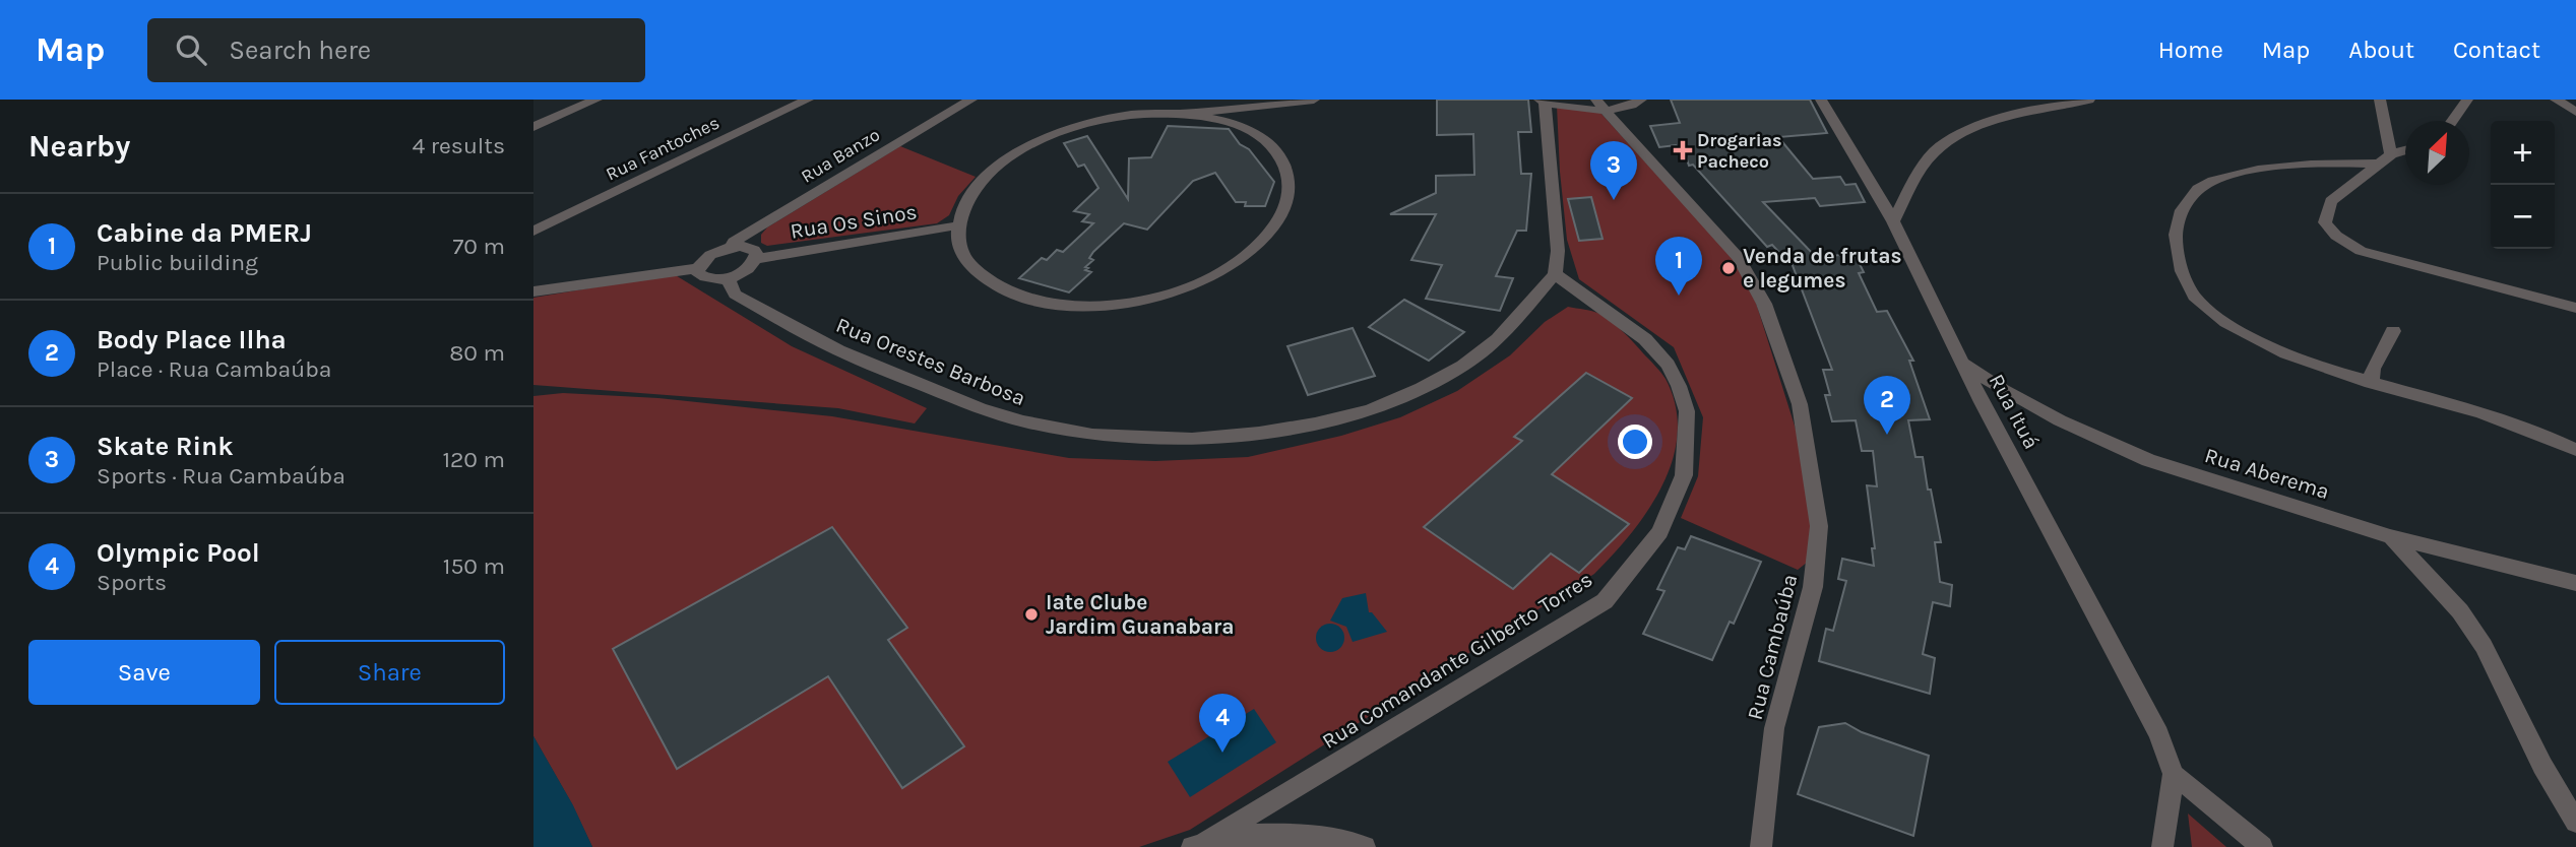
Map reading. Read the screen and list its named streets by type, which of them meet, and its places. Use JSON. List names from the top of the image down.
{
  "streets": {
    "street": [
      "Rua Fantoches",
      "Rua Banzo",
      "Rua Os Sinos",
      "Rua Orestes Barbosa",
      "Rua Ituá",
      "Rua Aberema",
      "Rua Cambaúba",
      "Rua Comandante Gilberto Torres"
    ]
  },
  "crossings": [
    ["Rua Orestes Barbosa", "Rua Comandante Gilberto Torres"],
    ["Rua Ituá", "Rua Aberema"]
  ],
  "places": {
    "health": ["Drogarias Pacheco"],
    "other": ["Venda de frutas e legumes", "Iate Clube Jardim Guanabara"]
  },
  "north": "top right",
  "page": {
    "header": "Map",
    "search": "Search here",
    "nav": [
      "Home",
      "Map",
      "About",
      "Contact"
    ],
    "heading": ["Nearby", "4 results"],
    "map_buttons": ["+", "−"],
    "pins": [
      "3",
      "1",
      "2",
      "4"
    ],
    "list": [
      {
        "mark": "1",
        "name": "Cabine da PMERJ",
        "note": "Public building",
        "value": "70 m"
      },
      {
        "mark": "2",
        "name": "Body Place Ilha",
        "note": "Place · Rua Cambaúba",
        "value": "80 m"
      },
      {
        "mark": "3",
        "name": "Skate Rink",
        "note": "Sports · Rua Cambaúba",
        "value": "120 m"
      },
      {
        "mark": "4",
        "name": "Olympic Pool",
        "note": "Sports",
        "value": "150 m"
      }
    ],
    "buttons": ["Save", "Share"]
  }
}
